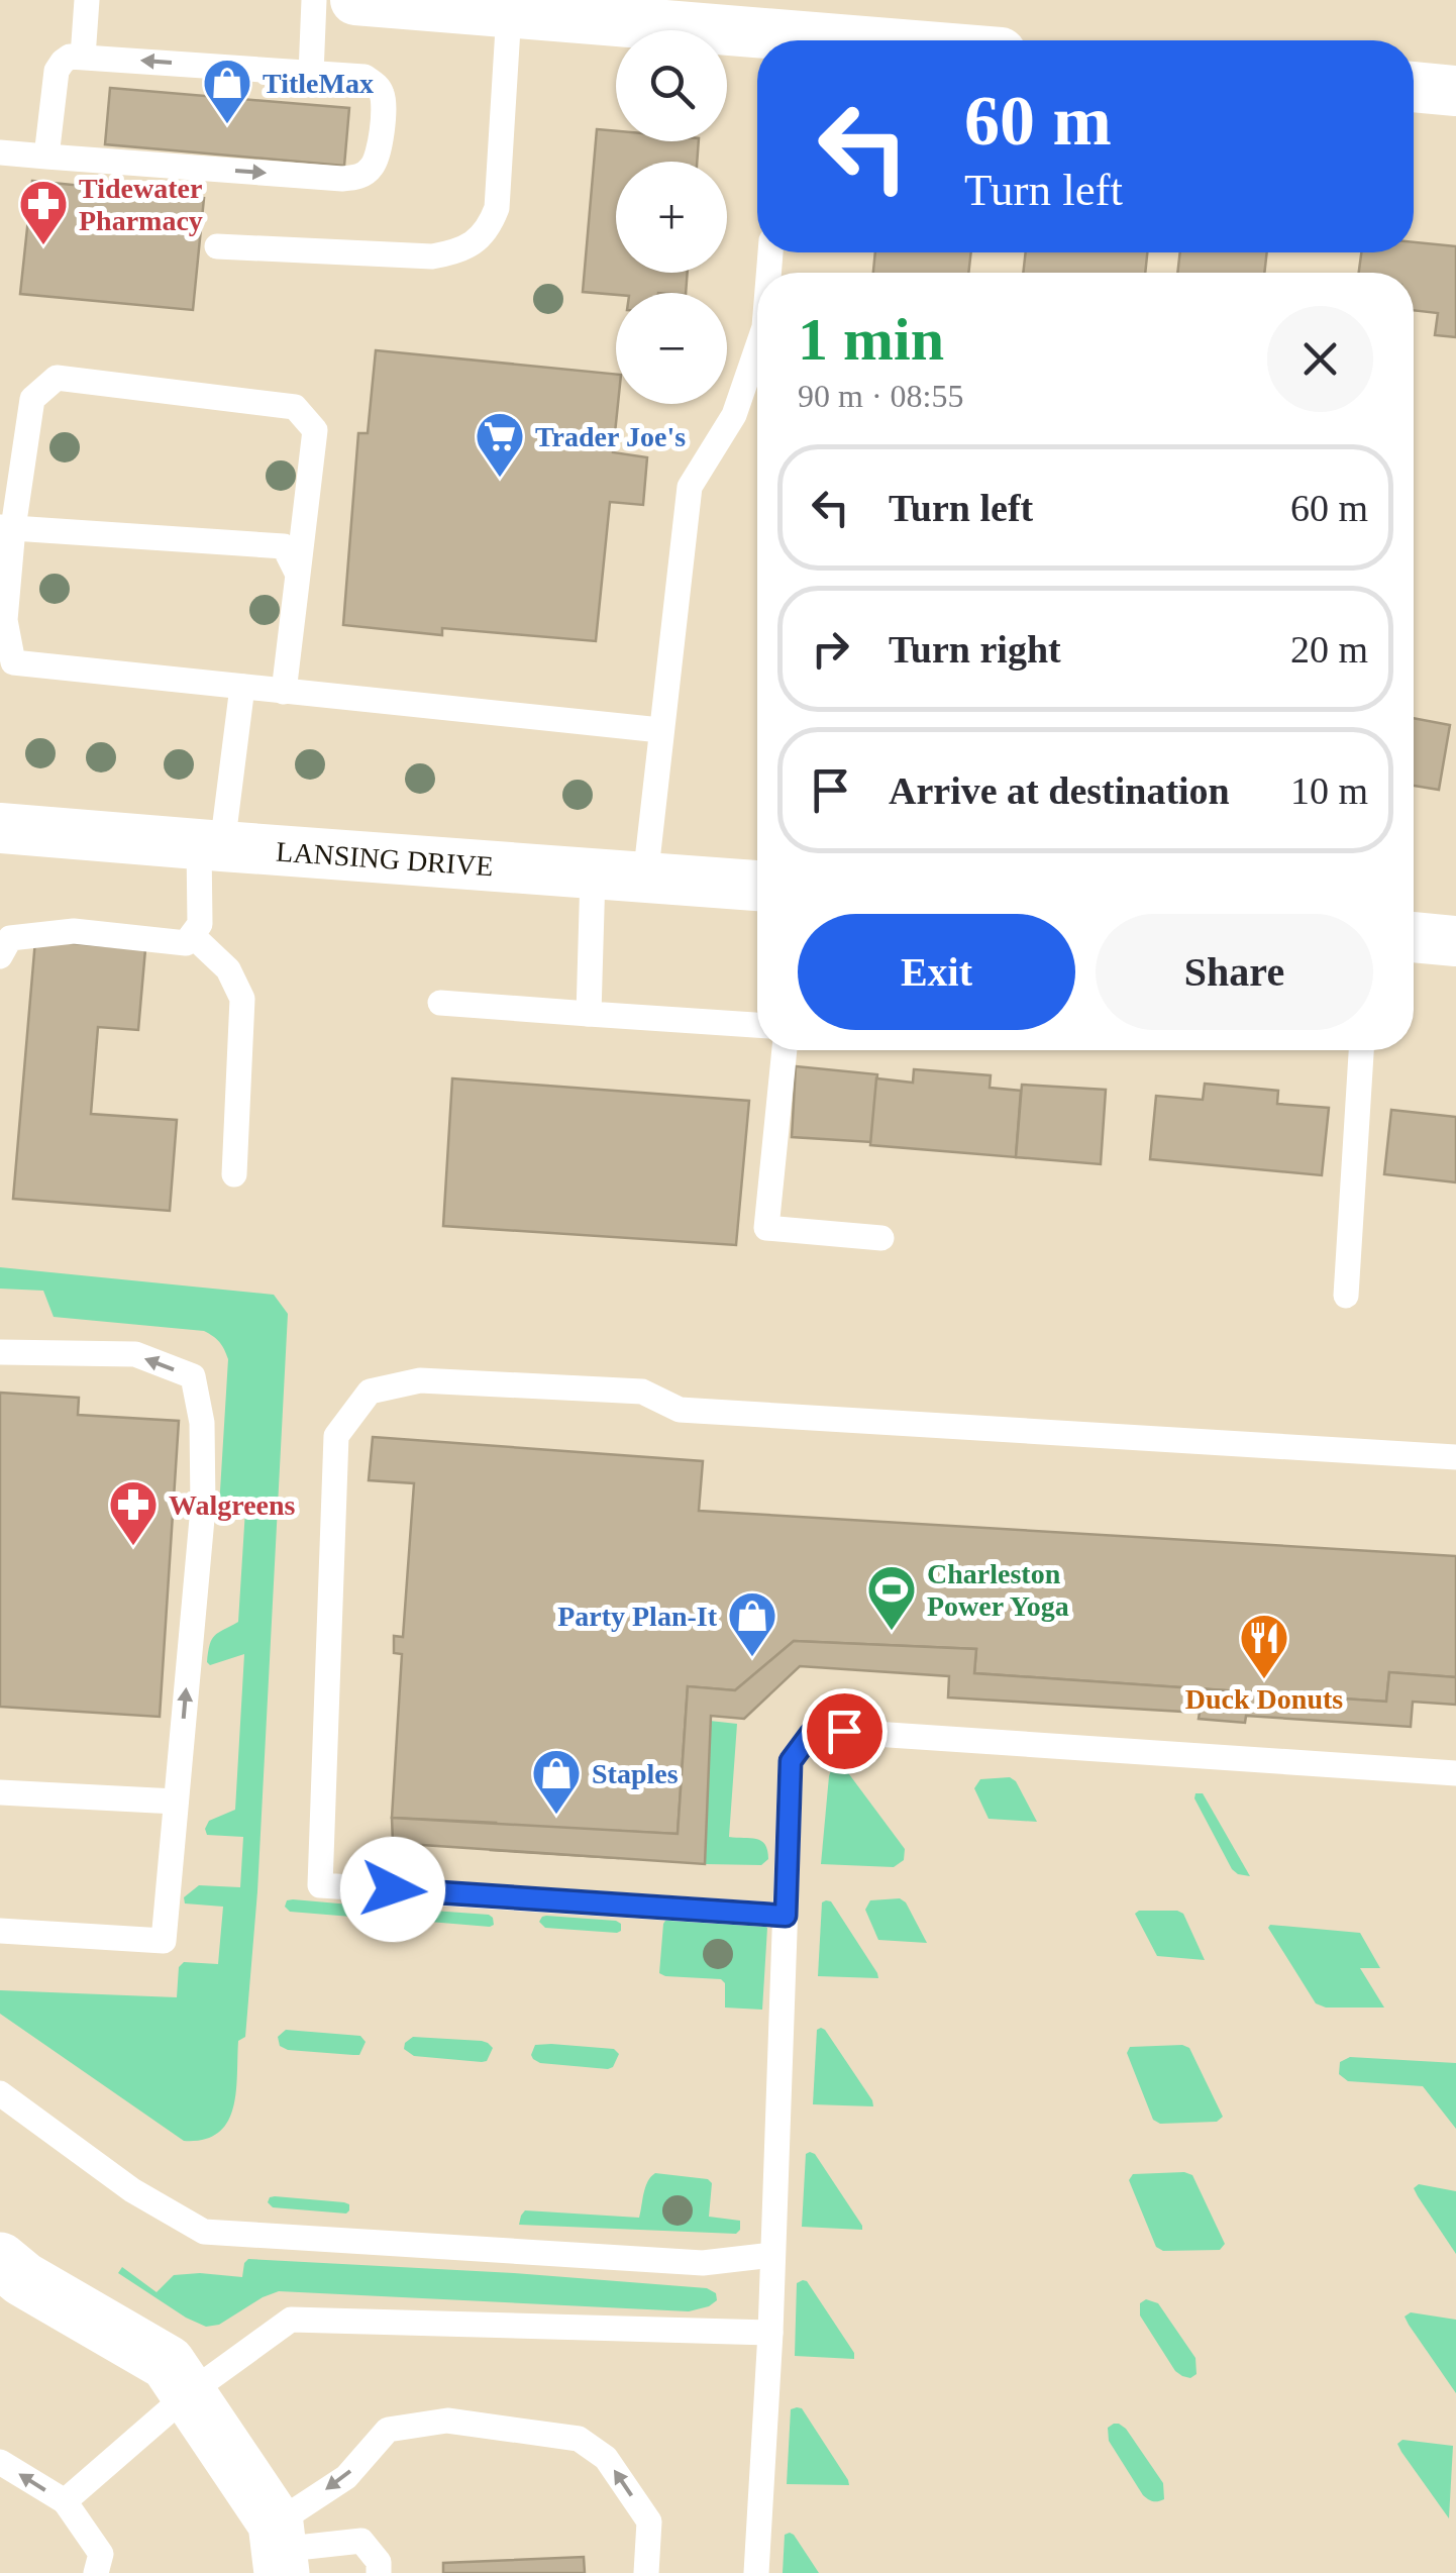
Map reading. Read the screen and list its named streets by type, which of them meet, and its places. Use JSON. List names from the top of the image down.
{
  "streets": {
    "street": ["LANSING DRIVE"]
  },
  "places": {
    "shop": ["TitleMax", "Party Plan-It", "Staples"],
    "pharmacy": ["Tidewater Pharmacy", "Walgreens"],
    "supermarket": ["Trader Joe's"],
    "sports": ["Charleston Power Yoga"],
    "restaurant": ["Duck Donuts"]
  },
  "page": {
    "map_buttons": ["+", "−"],
    "turn": ["60 m", "Turn left"],
    "heading": ["1 min", "90 m · 08:55"],
    "list": [
      {
        "name": "Turn left",
        "value": "60 m"
      },
      {
        "name": "Turn right",
        "value": "20 m"
      },
      {
        "name": "Arrive at destination",
        "value": "10 m"
      }
    ],
    "buttons": ["Exit", "Share"]
  }
}
